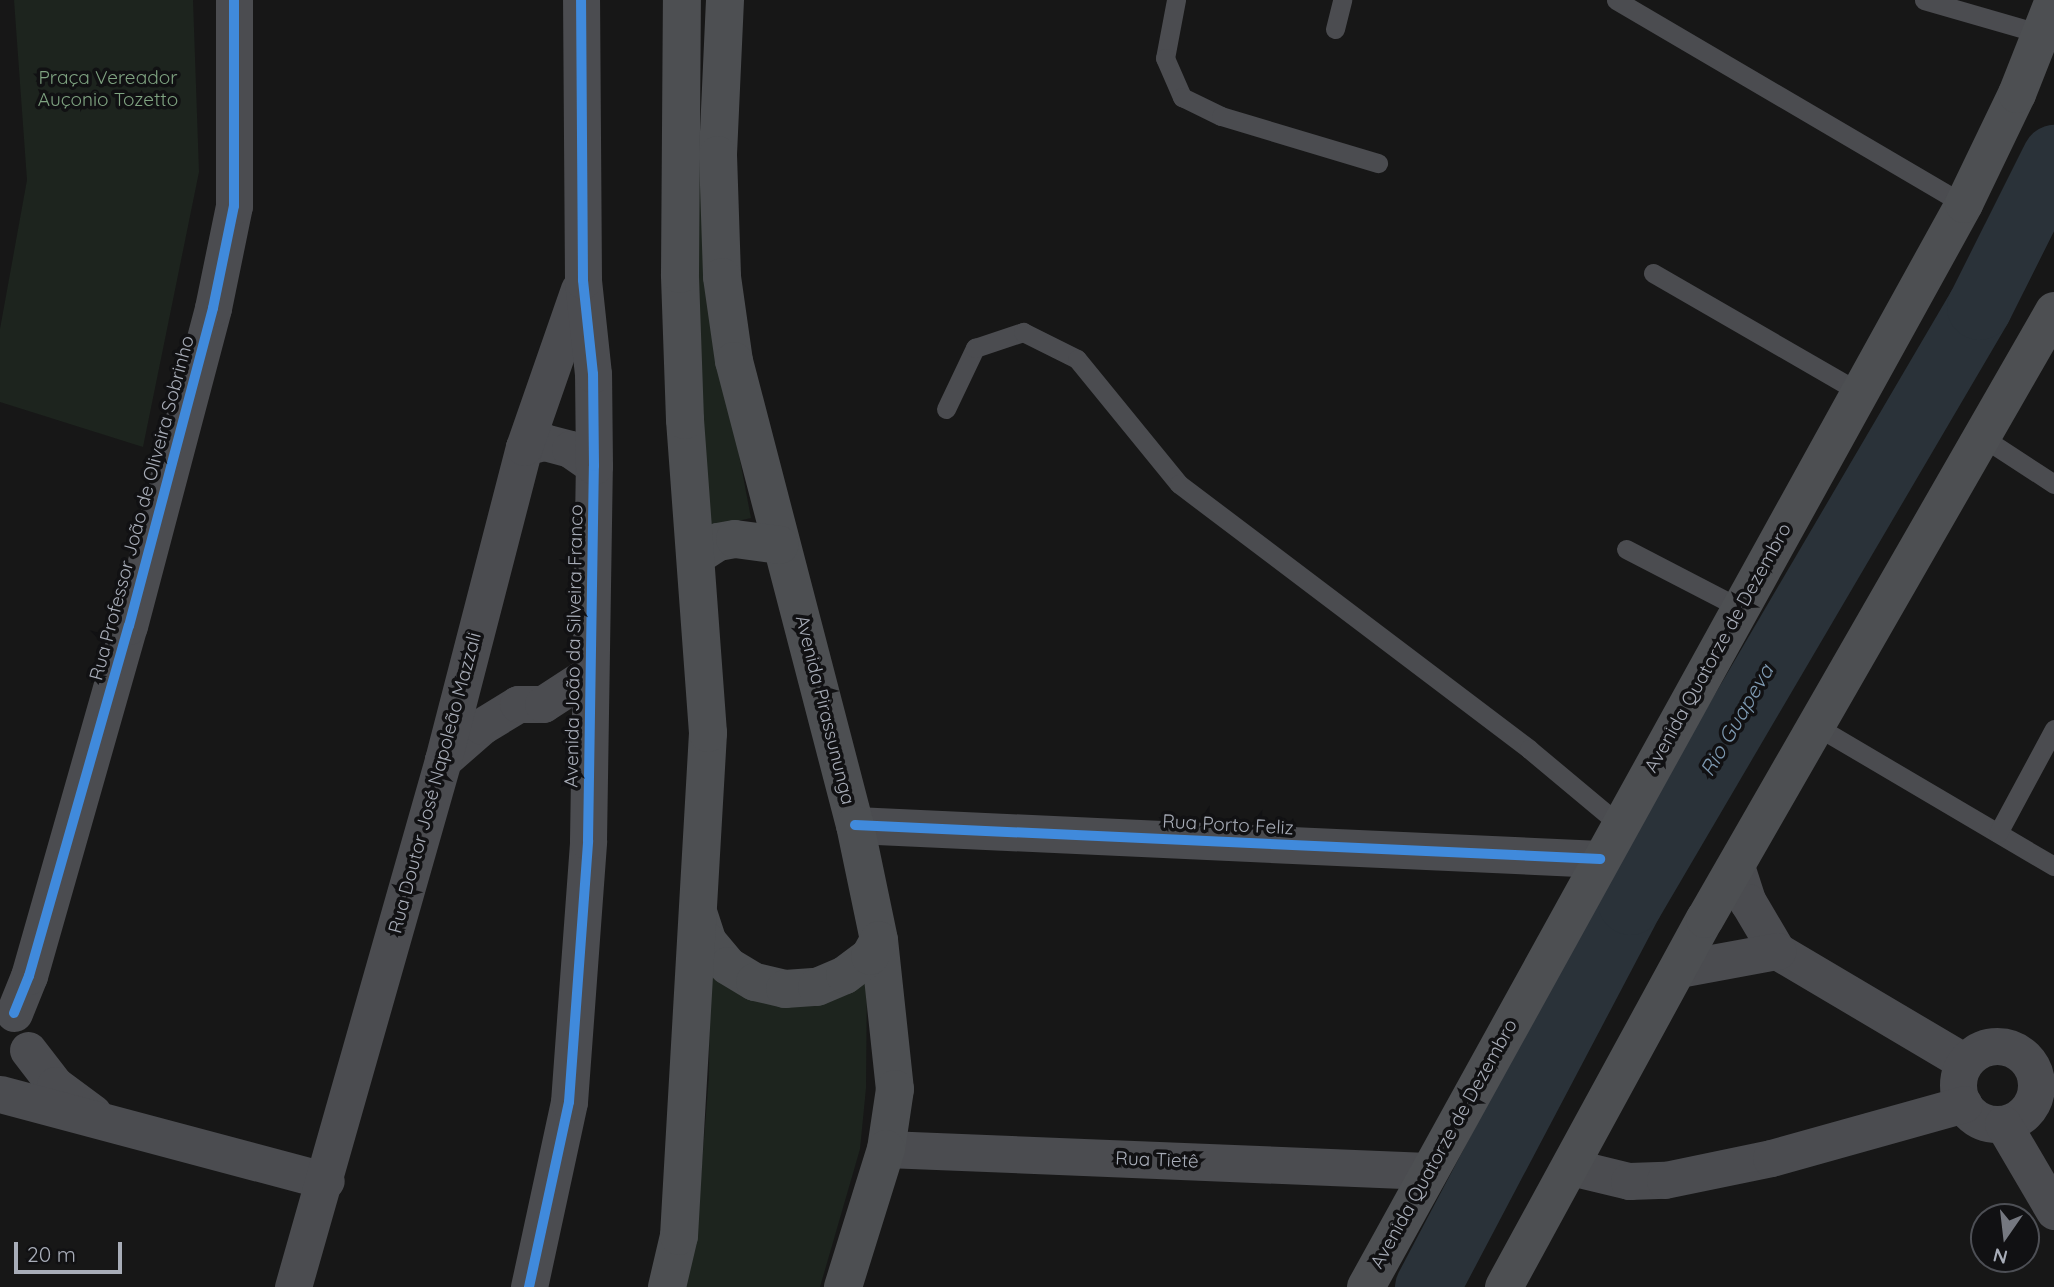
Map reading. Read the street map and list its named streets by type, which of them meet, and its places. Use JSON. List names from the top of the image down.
{
  "streets": {
    "main road": ["Avenida Quatorze de Dezembro", "Avenida Pirassununga"],
    "street": [
      "Rua Professor João de Oliveira Sobrinho",
      "Avenida João da Silveira Franco",
      "Rua Doutor José Napoleão Mazzali",
      "Rua Porto Feliz",
      "Rua Tietê"
    ]
  },
  "crossings": [
    ["Avenida João da Silveira Franco", "Rua Doutor José Napoleão Mazzali"],
    ["Avenida Quatorze de Dezembro", "Rua Porto Feliz"],
    ["Avenida Quatorze de Dezembro", "Rua Tietê"],
    ["Avenida Pirassununga", "Rua Porto Feliz"],
    ["Avenida Pirassununga", "Rua Tietê"]
  ],
  "water": ["Rio Guapeva"],
  "parks": ["Praça Vereador Auçonio Tozetto"],
  "scale_bar": "20 m",
  "north": "bottom"
}
